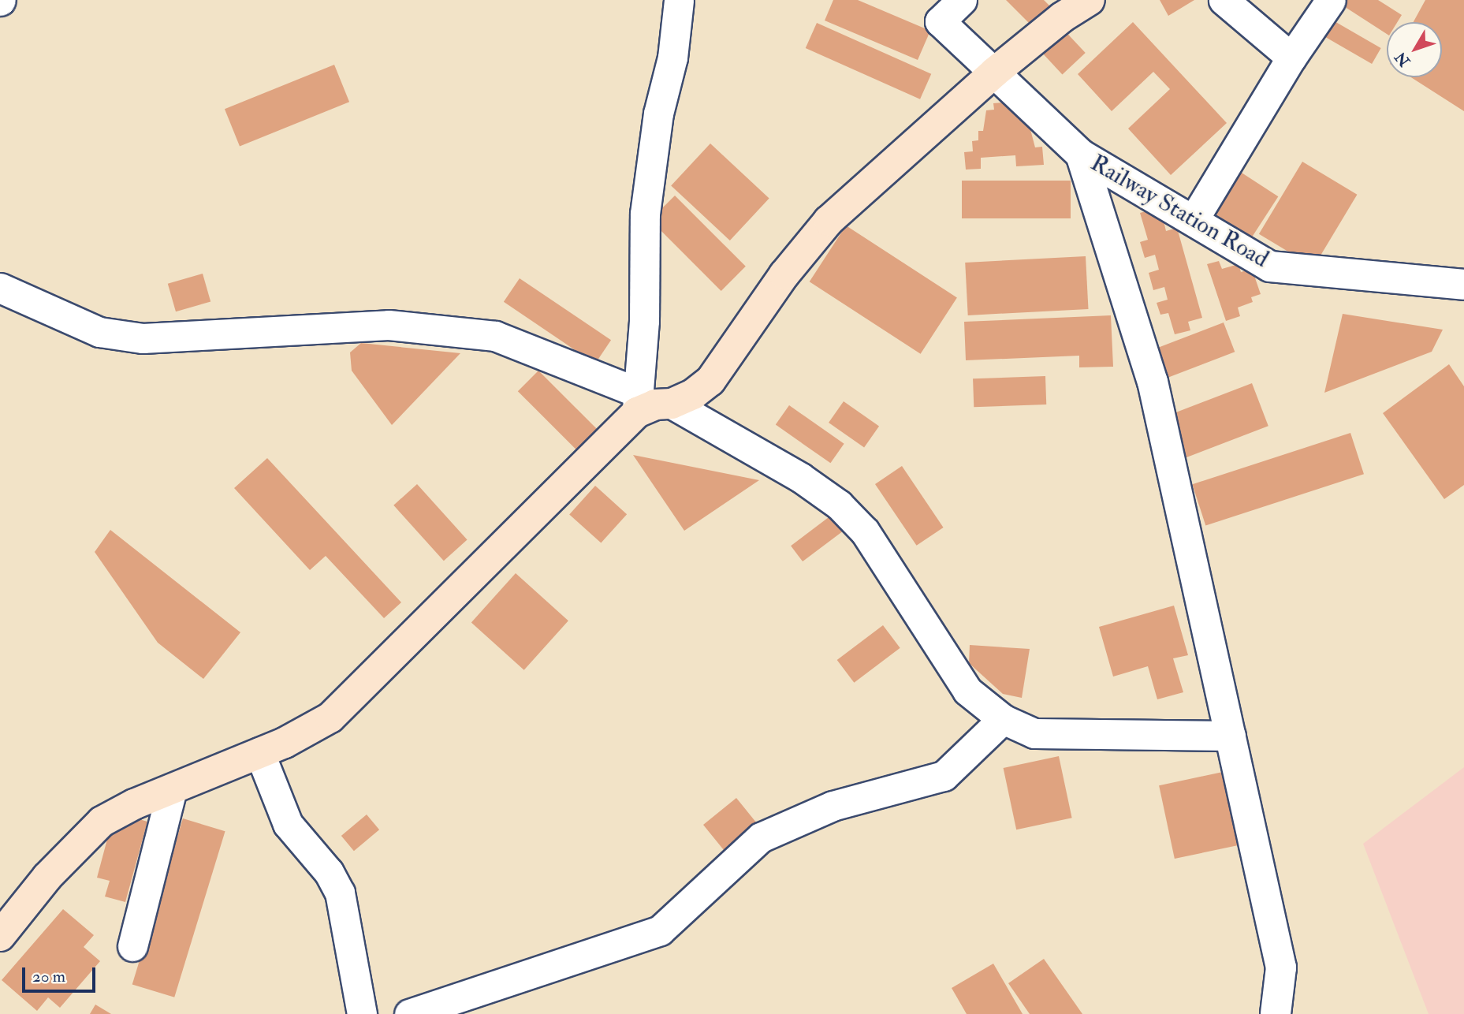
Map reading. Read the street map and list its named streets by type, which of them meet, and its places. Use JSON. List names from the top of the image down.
{
  "streets": {
    "street": ["Railway Station Road"]
  },
  "scale_bar": "20 m",
  "north": "bottom left"
}
